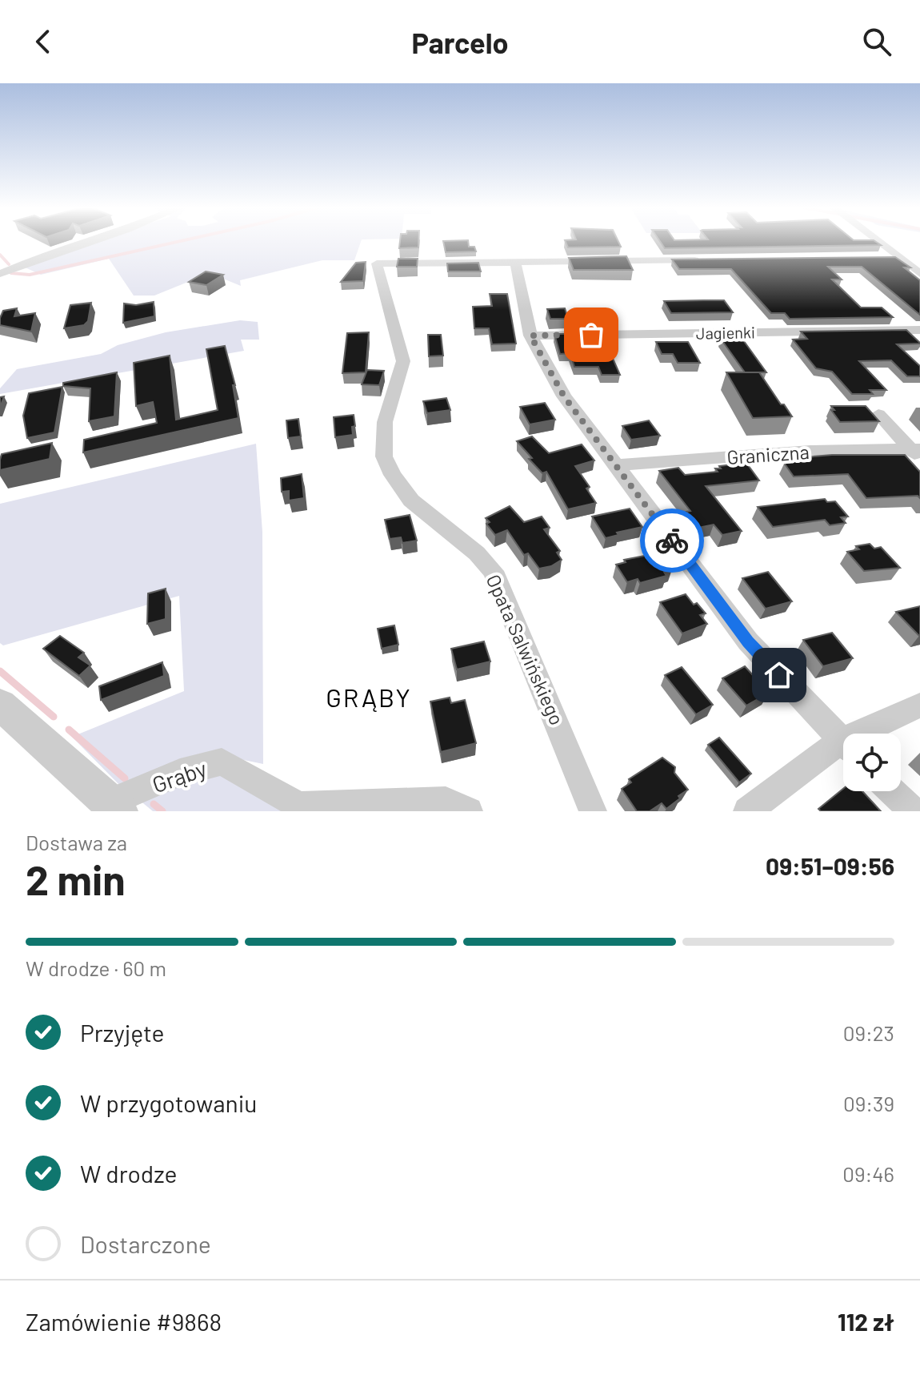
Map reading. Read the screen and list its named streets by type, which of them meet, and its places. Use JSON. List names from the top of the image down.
{
  "streets": {
    "street": [
      "Jagienki",
      "Graniczna",
      "Opata Salwińskiego",
      "Grąby"
    ]
  },
  "districts": ["GRĄBY"],
  "page": {
    "header": "Parcelo",
    "heading": ["2 min", "Dostawa za", "09:51–09:56"],
    "panel": ["Zamówienie #9868", "112 zł"],
    "bar": "W drodze · 60 m",
    "list": [
      ["Przyjęte", "09:23"],
      ["W przygotowaniu", "09:39"],
      ["W drodze", "09:46"],
      "Dostarczone"
    ]
  }
}
